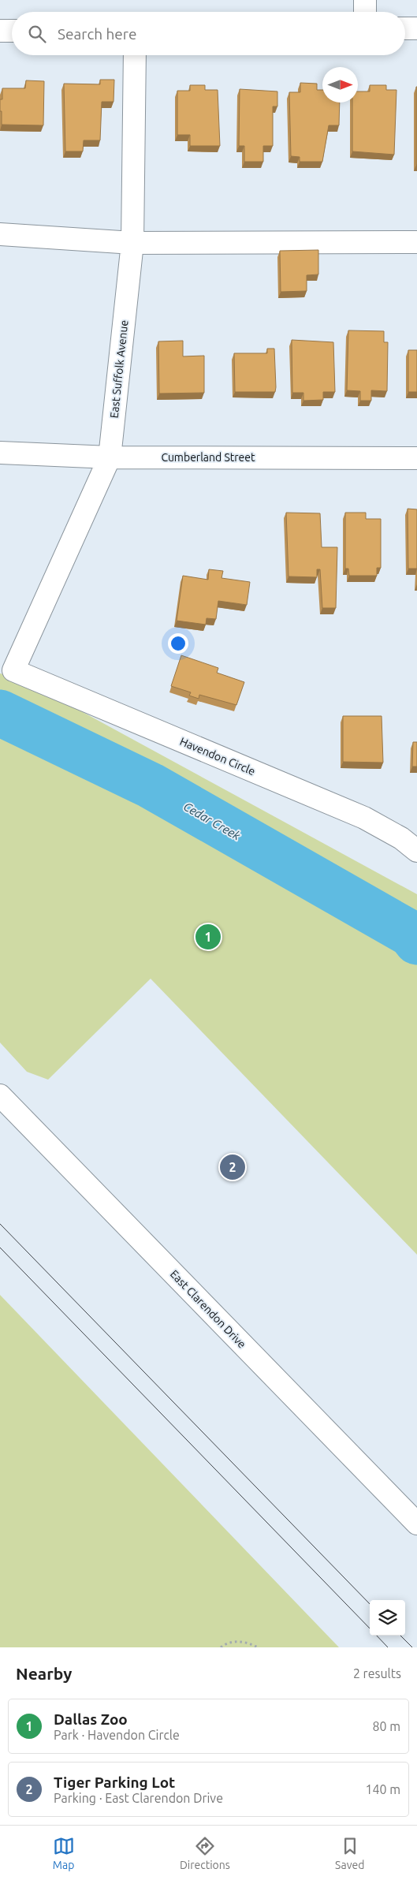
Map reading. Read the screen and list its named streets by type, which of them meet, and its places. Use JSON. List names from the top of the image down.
{
  "streets": {
    "street": [
      "East Suffolk Avenue",
      "Cumberland Street",
      "Havendon Circle",
      "East Clarendon Drive"
    ]
  },
  "crossings": [
    ["East Suffolk Avenue", "Cumberland Street"],
    ["East Suffolk Avenue", "Havendon Circle"]
  ],
  "water": ["Cedar Creek"],
  "north": "right",
  "page": {
    "search": "Search here",
    "pins": ["1", "2"],
    "heading": ["Nearby", "2 results"],
    "list": [
      {
        "mark": "1",
        "name": "Dallas Zoo",
        "note": "Park · Havendon Circle",
        "value": "80 m"
      },
      {
        "mark": "2",
        "name": "Tiger Parking Lot",
        "note": "Parking · East Clarendon Drive",
        "value": "140 m"
      }
    ],
    "nav": ["Map", "Directions", "Saved"]
  }
}
